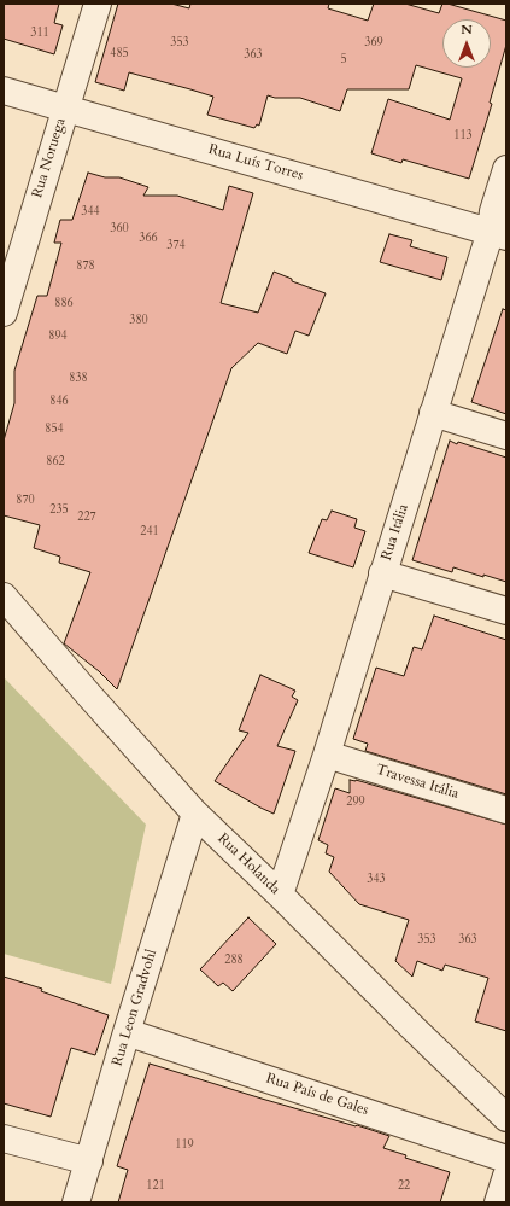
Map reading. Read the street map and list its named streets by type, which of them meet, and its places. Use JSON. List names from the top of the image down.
{
  "streets": {
    "street": [
      "Rua Noruega",
      "Rua Luís Torres",
      "Rua Itália",
      "Travessa Itália",
      "Rua Holanda",
      "Rua Leon Gradvohl",
      "Rua País de Gales"
    ]
  },
  "crossings": [
    ["Rua Noruega", "Rua Luís Torres"],
    ["Rua Luís Torres", "Rua Itália"],
    ["Rua Itália", "Travessa Itália"],
    ["Rua Itália", "Rua Holanda"],
    ["Rua Holanda", "Rua Leon Gradvohl"],
    ["Rua Leon Gradvohl", "Rua País de Gales"]
  ],
  "house_numbers": [
    "311",
    "353",
    "369",
    "485",
    "363",
    "5",
    "113",
    "344",
    "360",
    "366",
    "374",
    "878",
    "886",
    "380",
    "894",
    "838",
    "846",
    "854",
    "862",
    "870",
    "235",
    "227",
    "241",
    "299",
    "343",
    "353",
    "363",
    "288",
    "119",
    "121",
    "22"
  ],
  "north": "top"
}
